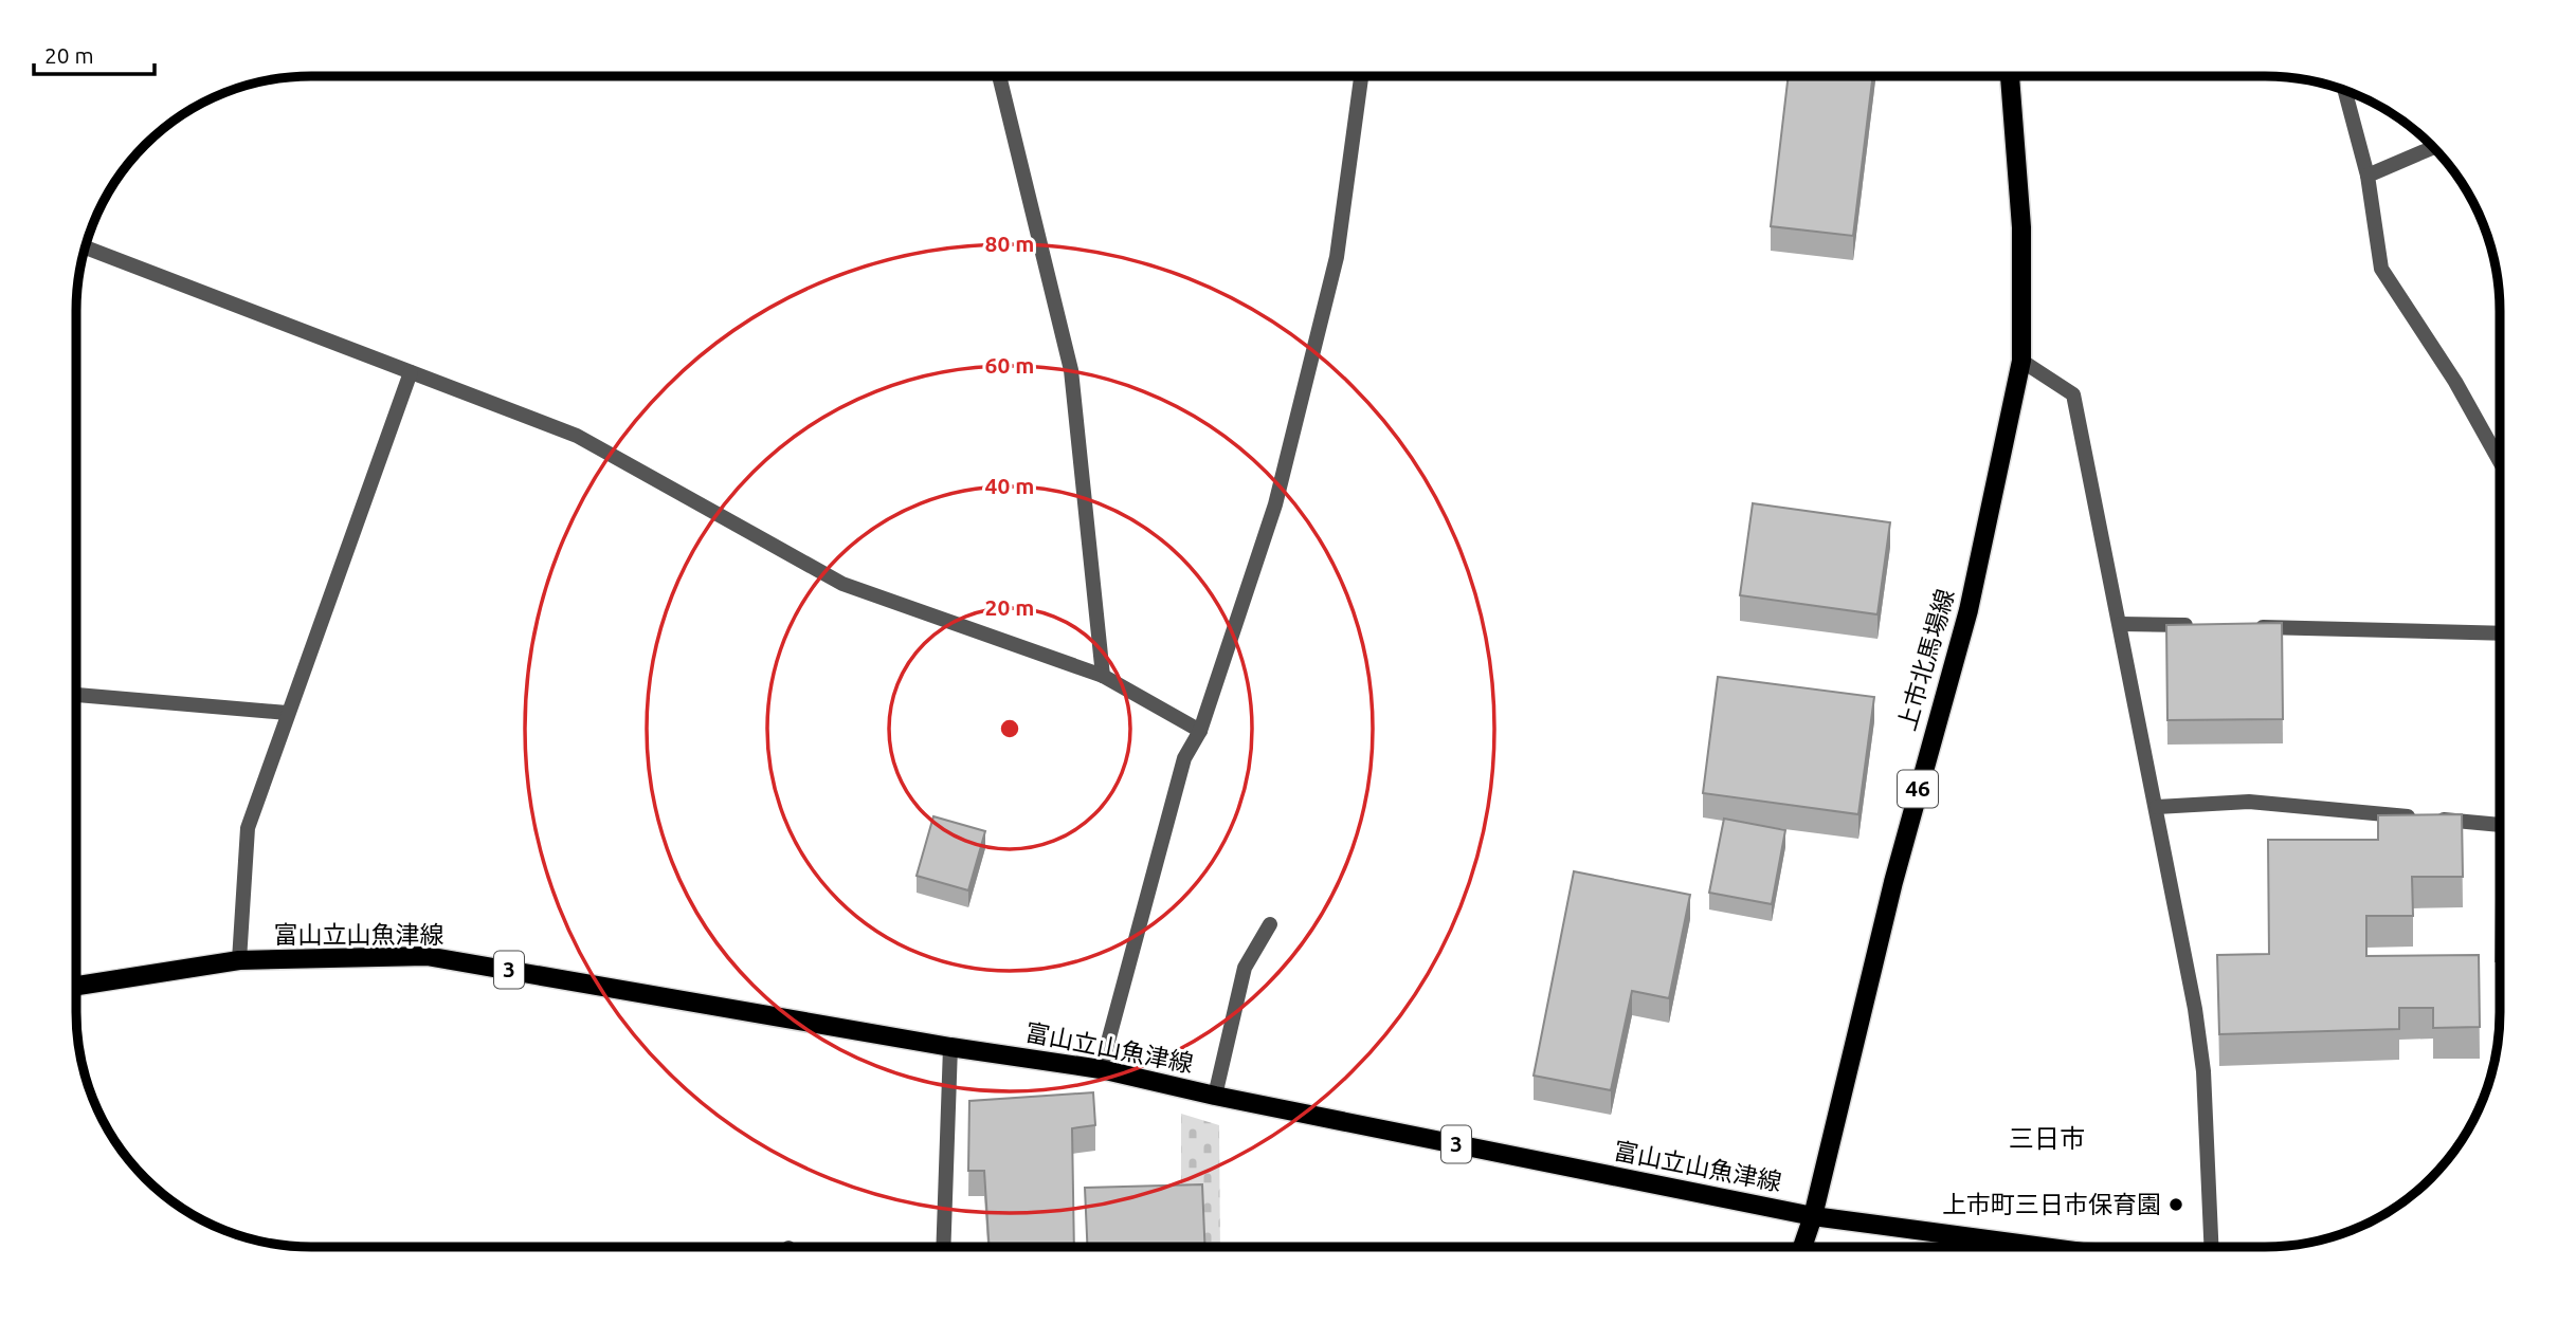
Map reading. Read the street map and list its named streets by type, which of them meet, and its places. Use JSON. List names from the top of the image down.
{
  "streets": {
    "main road": [
      "上市北馬場線",
      "46",
      "富山立山魚津線",
      "3"
    ]
  },
  "crossings": [
    ["上市北馬場線", "富山立山魚津線"]
  ],
  "districts": ["三日市"],
  "places": ["上市町三日市保育園"],
  "scale_bar": "20 m",
  "rings": [
    "80 m",
    "60 m",
    "40 m",
    "20 m"
  ]
}
